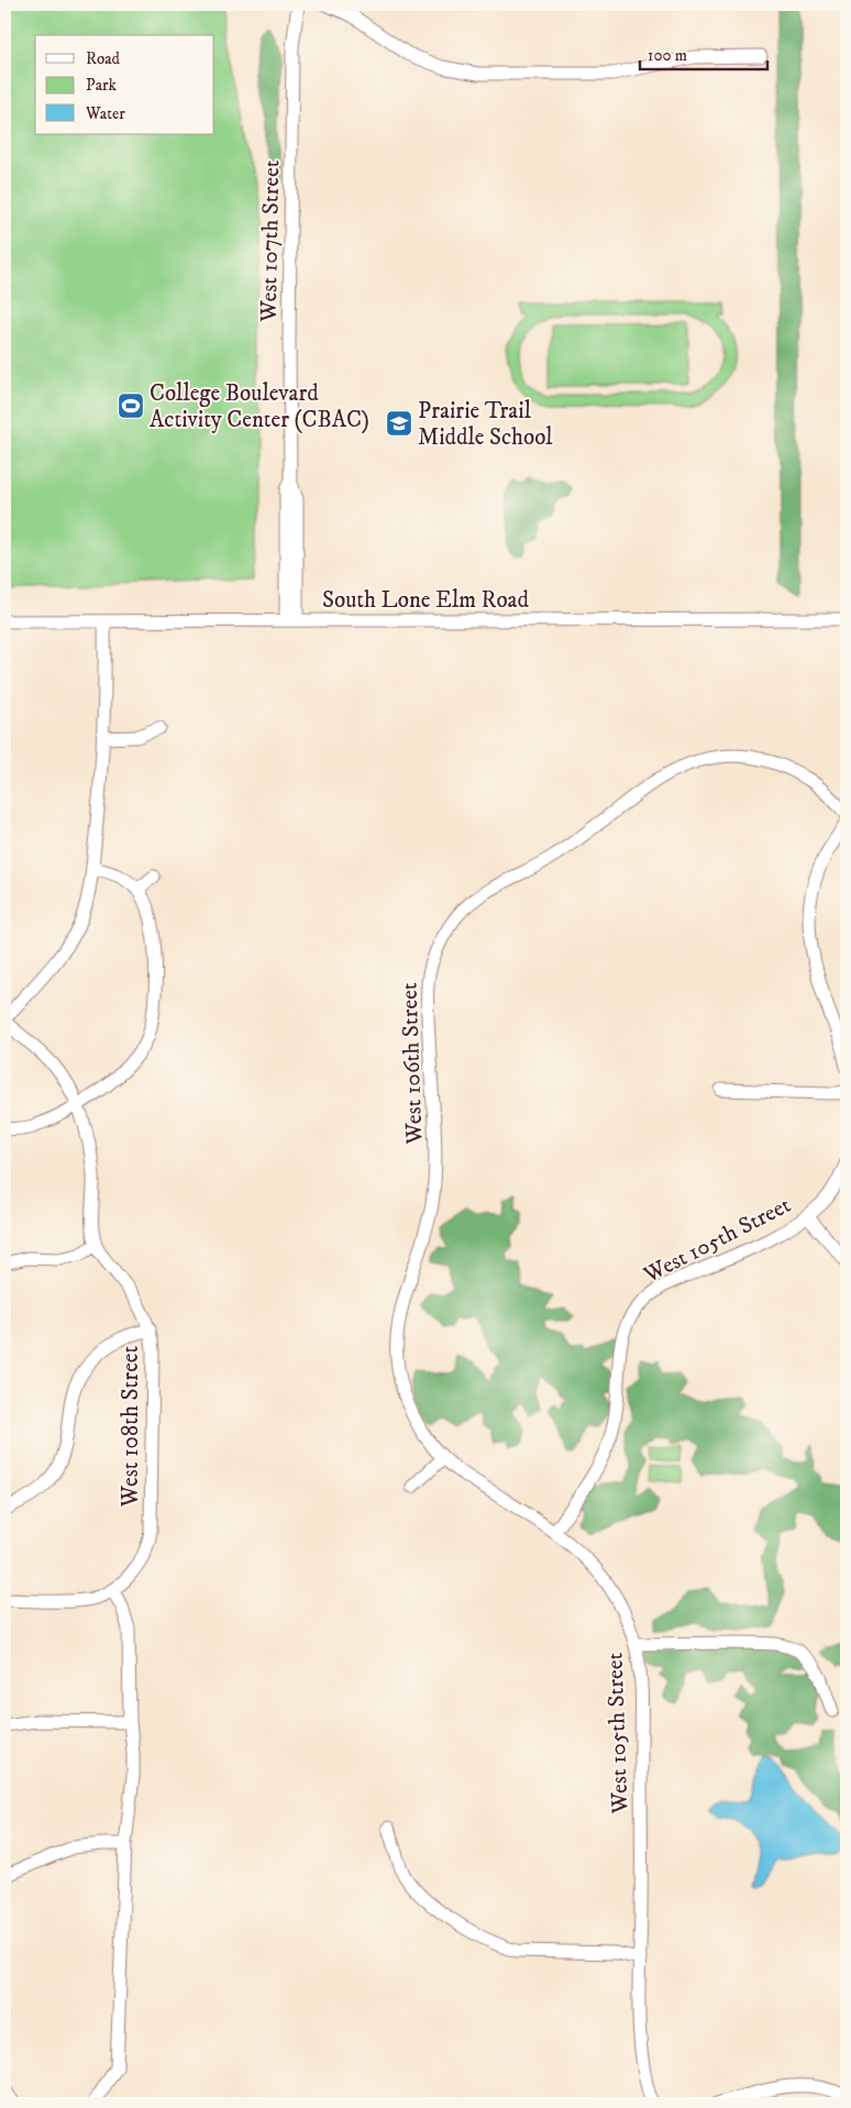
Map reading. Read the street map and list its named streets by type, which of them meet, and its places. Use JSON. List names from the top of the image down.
{
  "streets": {
    "street": [
      "West 107th Street",
      "South Lone Elm Road",
      "West 106th Street",
      "West 105th Street",
      "West 108th Street"
    ]
  },
  "crossings": [
    ["West 107th Street", "South Lone Elm Road"],
    ["West 106th Street", "West 105th Street"]
  ],
  "places": {
    "sports": ["College Boulevard Activity Center (CBAC)"],
    "school or university": ["Prairie Trail Middle School"]
  },
  "legend": ["Road", "Park", "Water"],
  "scale_bar": "100 m"
}
